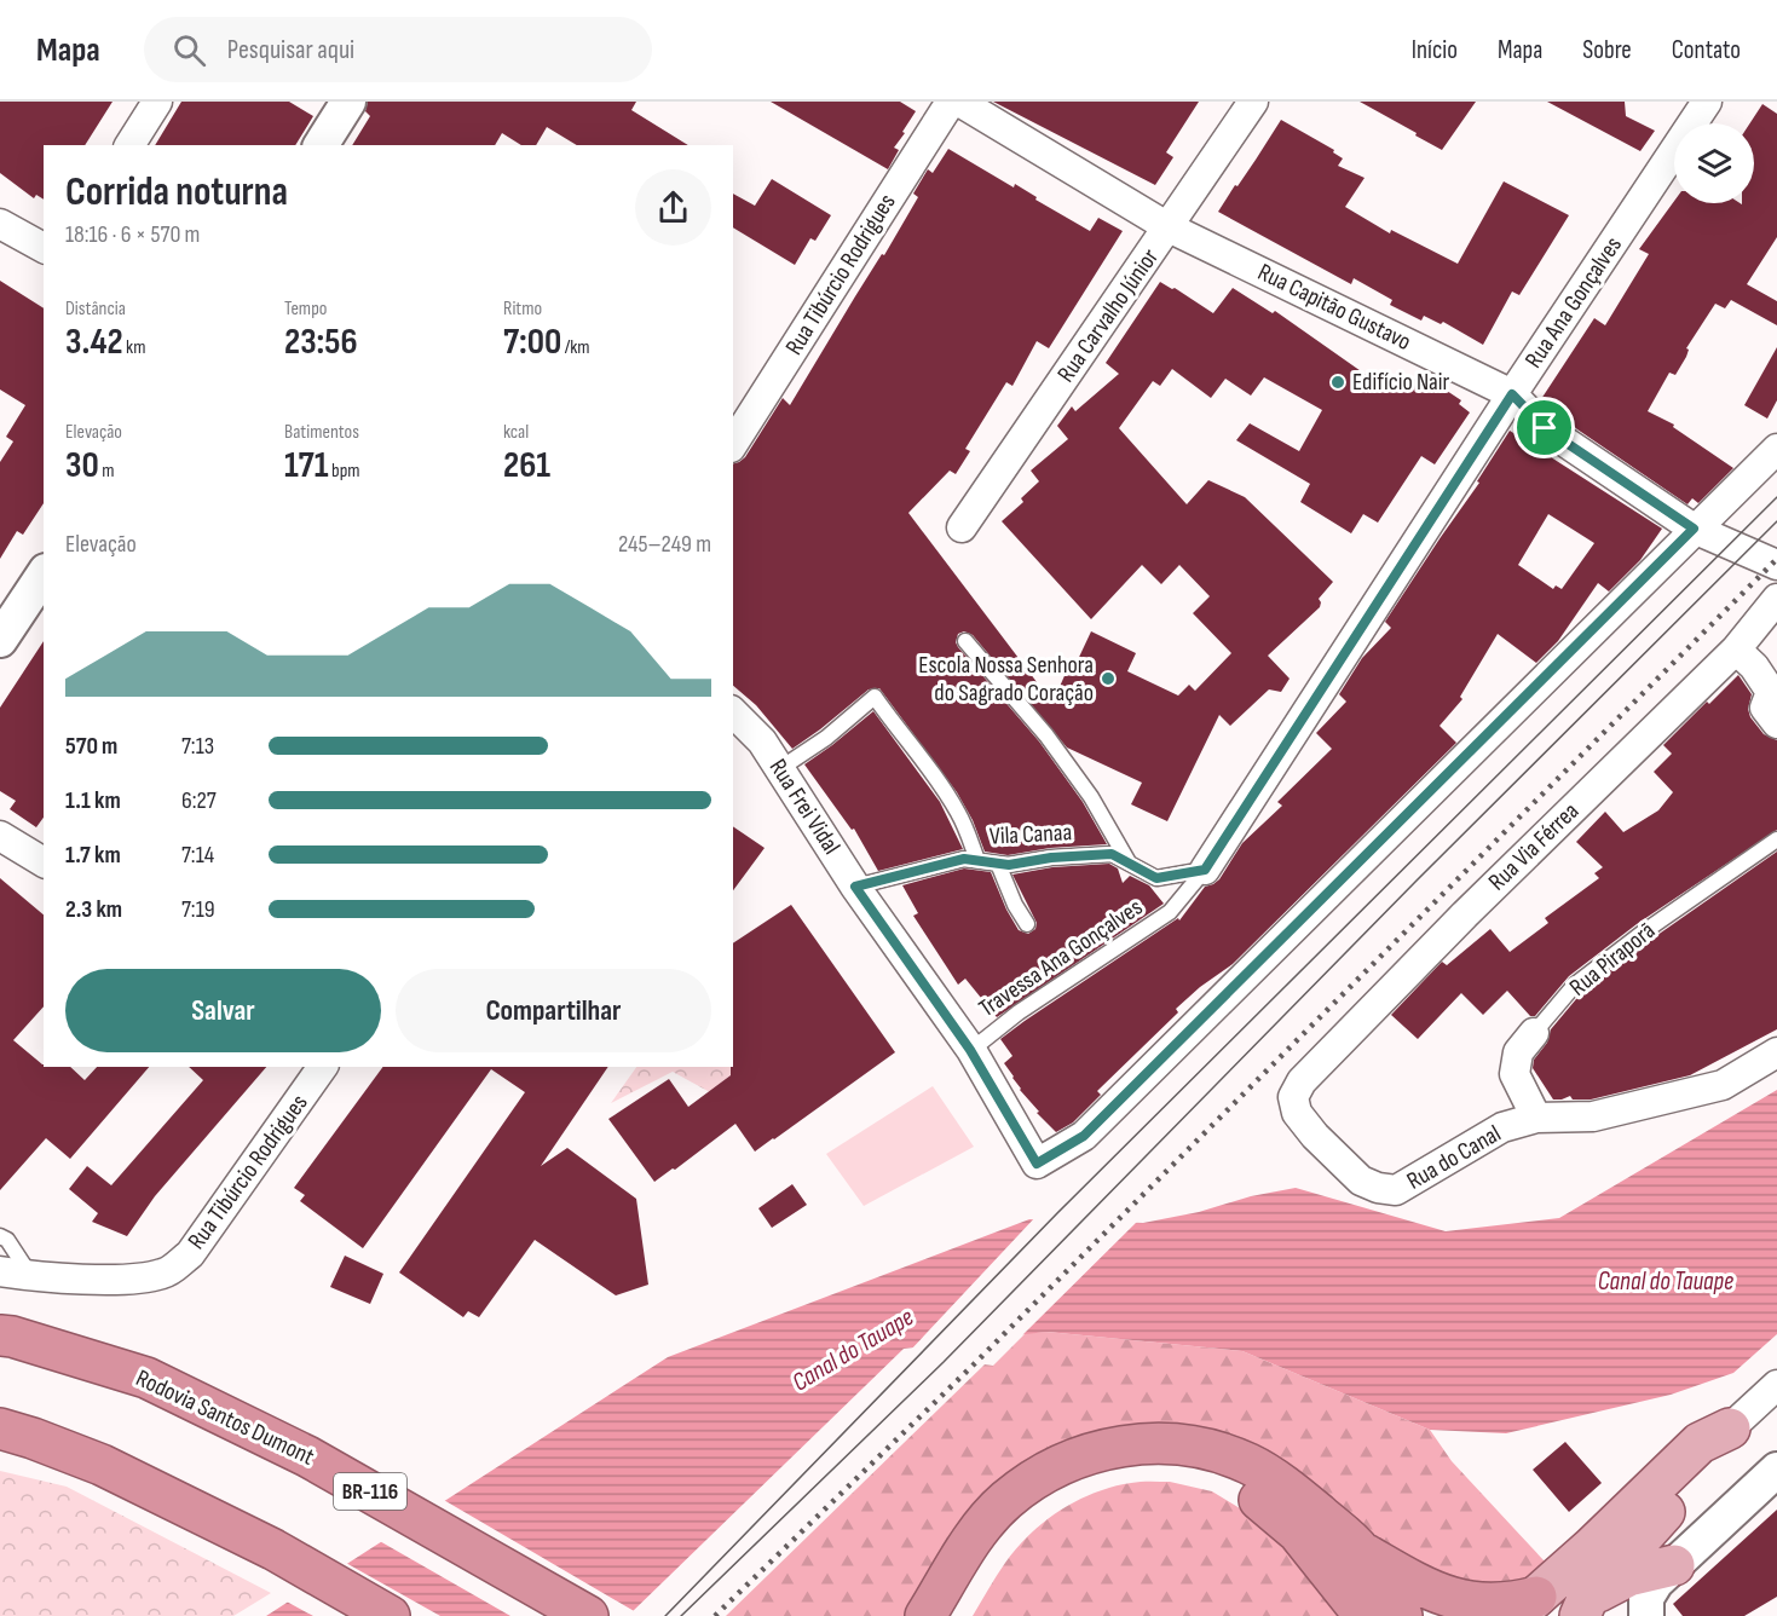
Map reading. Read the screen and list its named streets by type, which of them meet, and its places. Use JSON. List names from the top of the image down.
{
  "streets": {
    "highway": ["Rodovia Santos Dumont", "BR-116"],
    "street": [
      "Rua Tibúrcio Rodrigues",
      "Rua Ana Gonçalves",
      "Rua Capitão Gustavo",
      "Rua Carvalho Júnior",
      "Rua Frei Vidal",
      "Rua Via Férrea",
      "Rua Piraporã",
      "Rua do Canal"
    ],
    "lane": ["Vila Canaa", "Travessa Ana Gonçalves"]
  },
  "crossings": [
    ["Rua Ana Gonçalves", "Rua Capitão Gustavo"],
    ["Rua Ana Gonçalves", "Vila Canaa"],
    ["Rua Ana Gonçalves", "Travessa Ana Gonçalves"],
    ["Rua Capitão Gustavo", "Rua Carvalho Júnior"],
    ["Rua Capitão Gustavo", "Rua Frei Vidal"],
    ["Rua Frei Vidal", "Vila Canaa"],
    ["Rua Frei Vidal", "Travessa Ana Gonçalves"],
    ["Vila Canaa", "Travessa Ana Gonçalves"],
    ["Rua Via Férrea", "Rua do Canal"],
    ["Rua Piraporã", "Rua do Canal"]
  ],
  "water": ["Canal do Tauape"],
  "places": ["Edifício Nair", "Escola Nossa Senhora do Sagrado Coração"],
  "page": {
    "header": "Mapa",
    "search": "Pesquisar aqui",
    "nav": [
      "Início",
      "Mapa",
      "Sobre",
      "Contato"
    ],
    "heading": ["Corrida noturna", "18:16 · 6 × 570 m"],
    "stats": [
      ["Distância", "3.42 km"],
      ["Tempo", "23:56"],
      ["Ritmo", "7:00 /km"],
      ["Elevação", "30 m"],
      ["Batimentos", "171 bpm"],
      ["kcal", "261"]
    ],
    "chart": ["Elevação", "245–249 m"],
    "list": [
      {
        "name": "570 m",
        "note": "7:13"
      },
      {
        "name": "1.1 km",
        "note": "6:27"
      },
      {
        "name": "1.7 km",
        "note": "7:14"
      },
      {
        "name": "2.3 km",
        "note": "7:19"
      }
    ],
    "buttons": ["Salvar", "Compartilhar"]
  }
}
